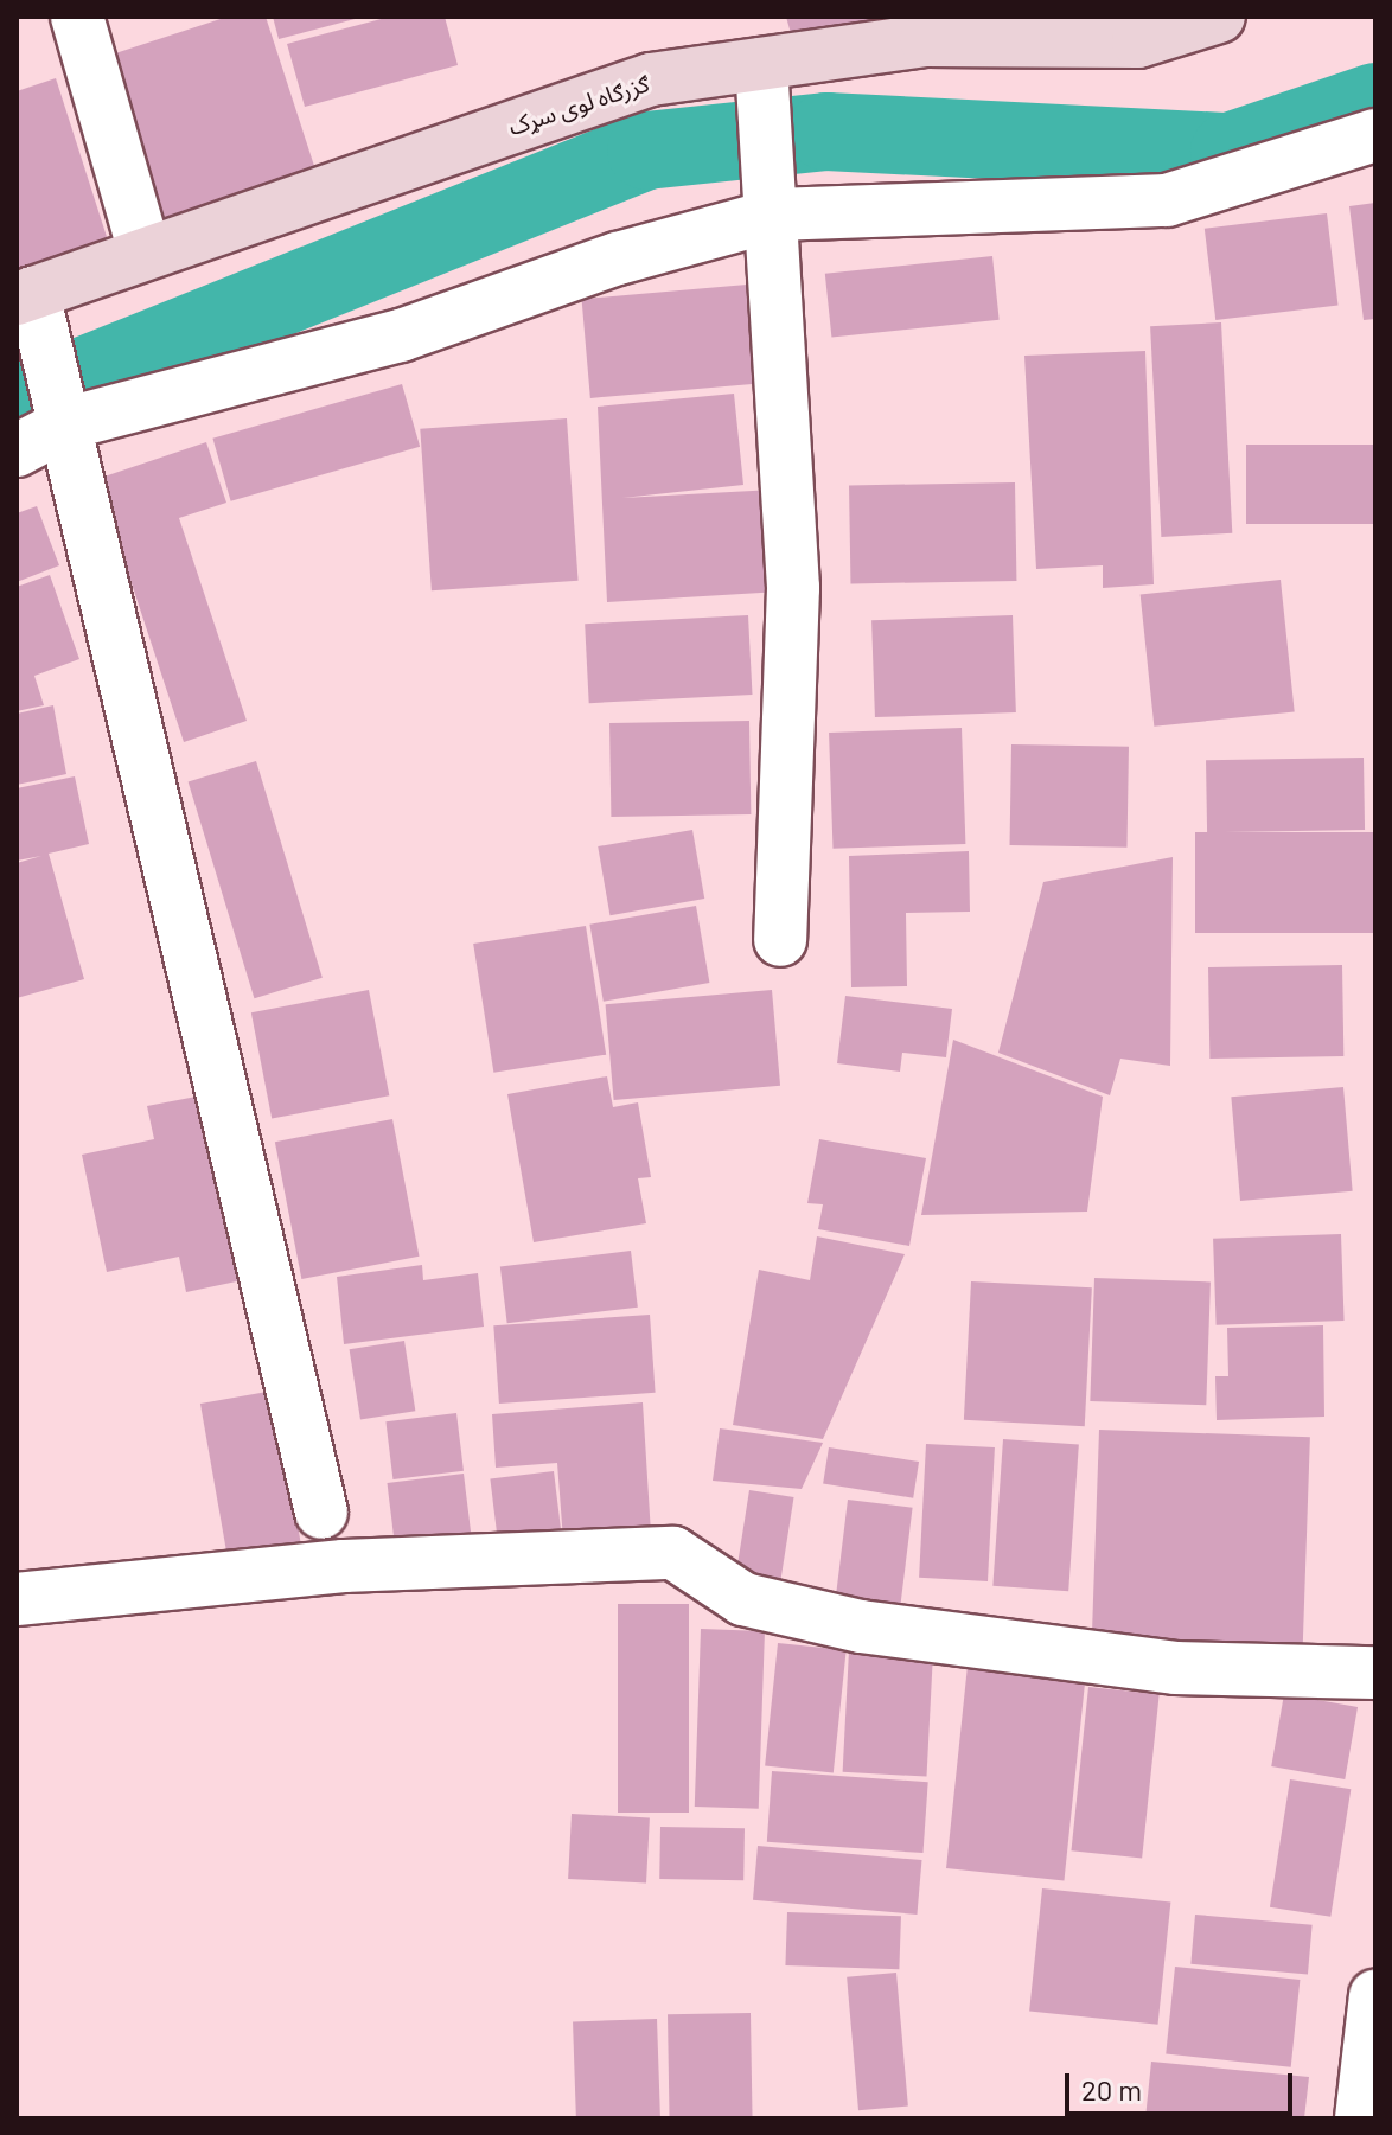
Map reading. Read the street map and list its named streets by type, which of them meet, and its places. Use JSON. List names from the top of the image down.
{
  "streets": {
    "street": ["ګزرګاه لوی سړک"]
  },
  "scale_bar": "20 m"
}
